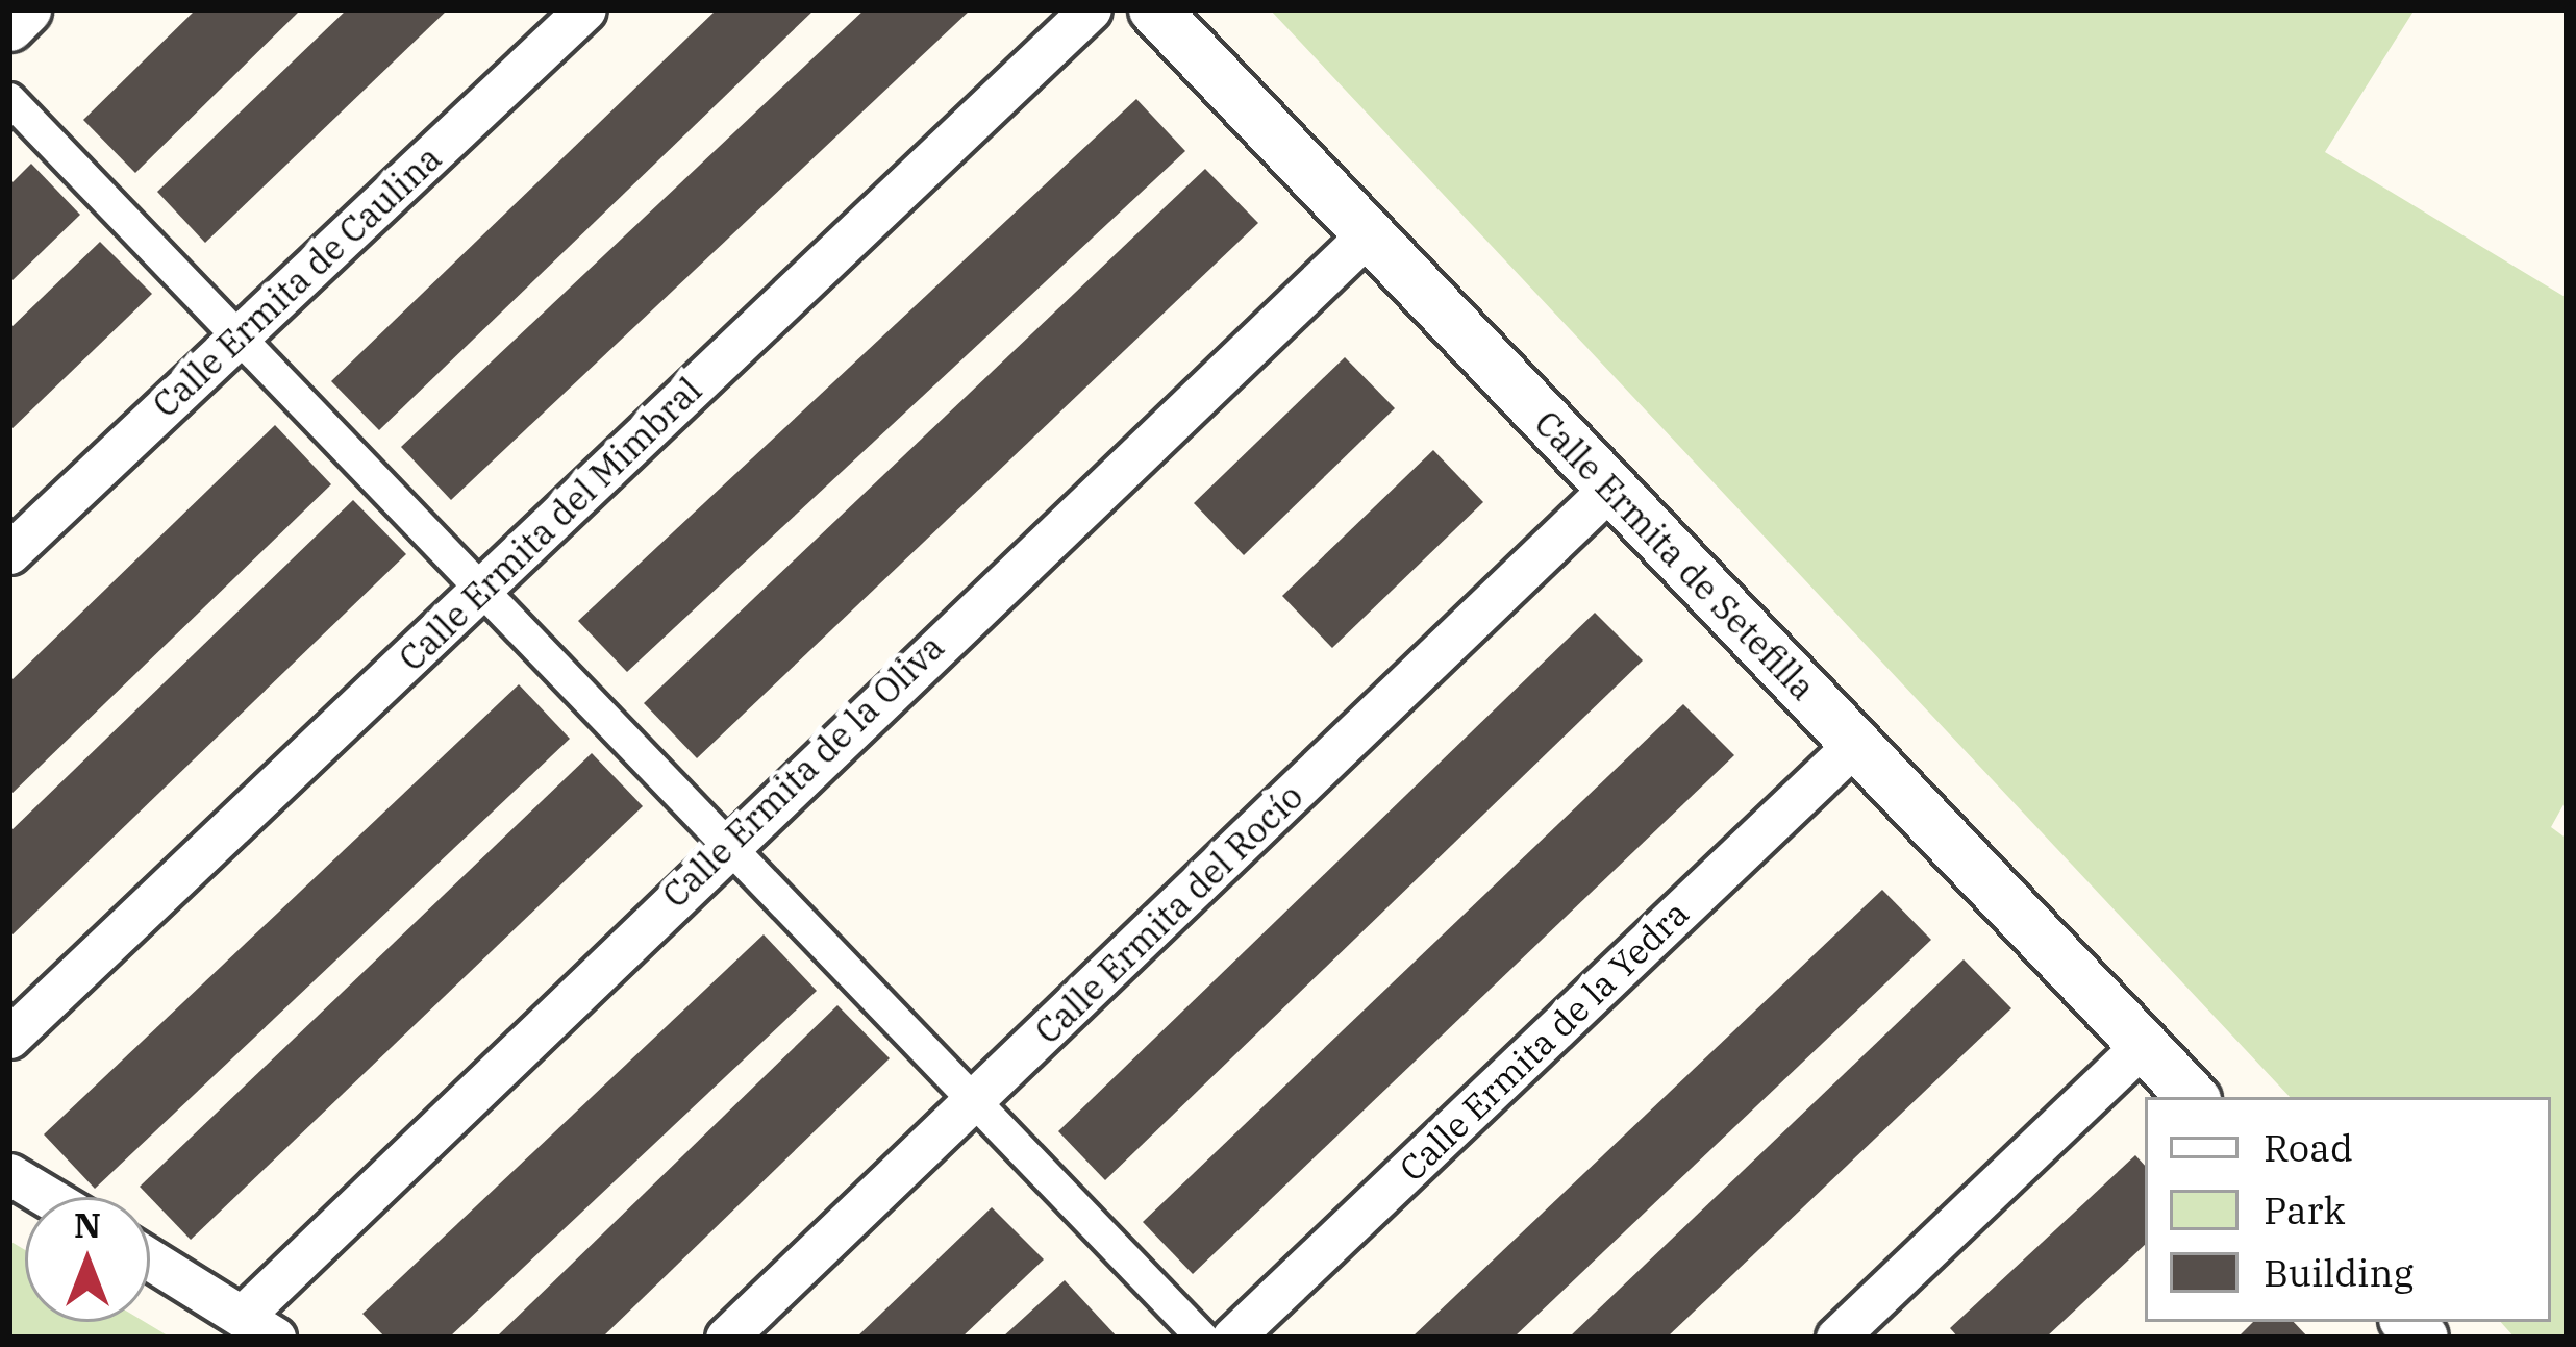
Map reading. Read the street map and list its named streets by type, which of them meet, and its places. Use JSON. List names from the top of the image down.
{
  "streets": {
    "street": [
      "Calle Ermita de Caulina",
      "Calle Ermita del Mimbral",
      "Calle Ermita de Setefilla",
      "Calle Ermita de la Oliva",
      "Calle Ermita del Rocío",
      "Calle Ermita de la Yedra"
    ]
  },
  "crossings": [
    ["Calle Ermita de Setefilla", "Calle Ermita de la Oliva"],
    ["Calle Ermita de Setefilla", "Calle Ermita del Rocío"],
    ["Calle Ermita de Setefilla", "Calle Ermita de la Yedra"]
  ],
  "legend": ["Road", "Park", "Building"],
  "north": "top"
}
